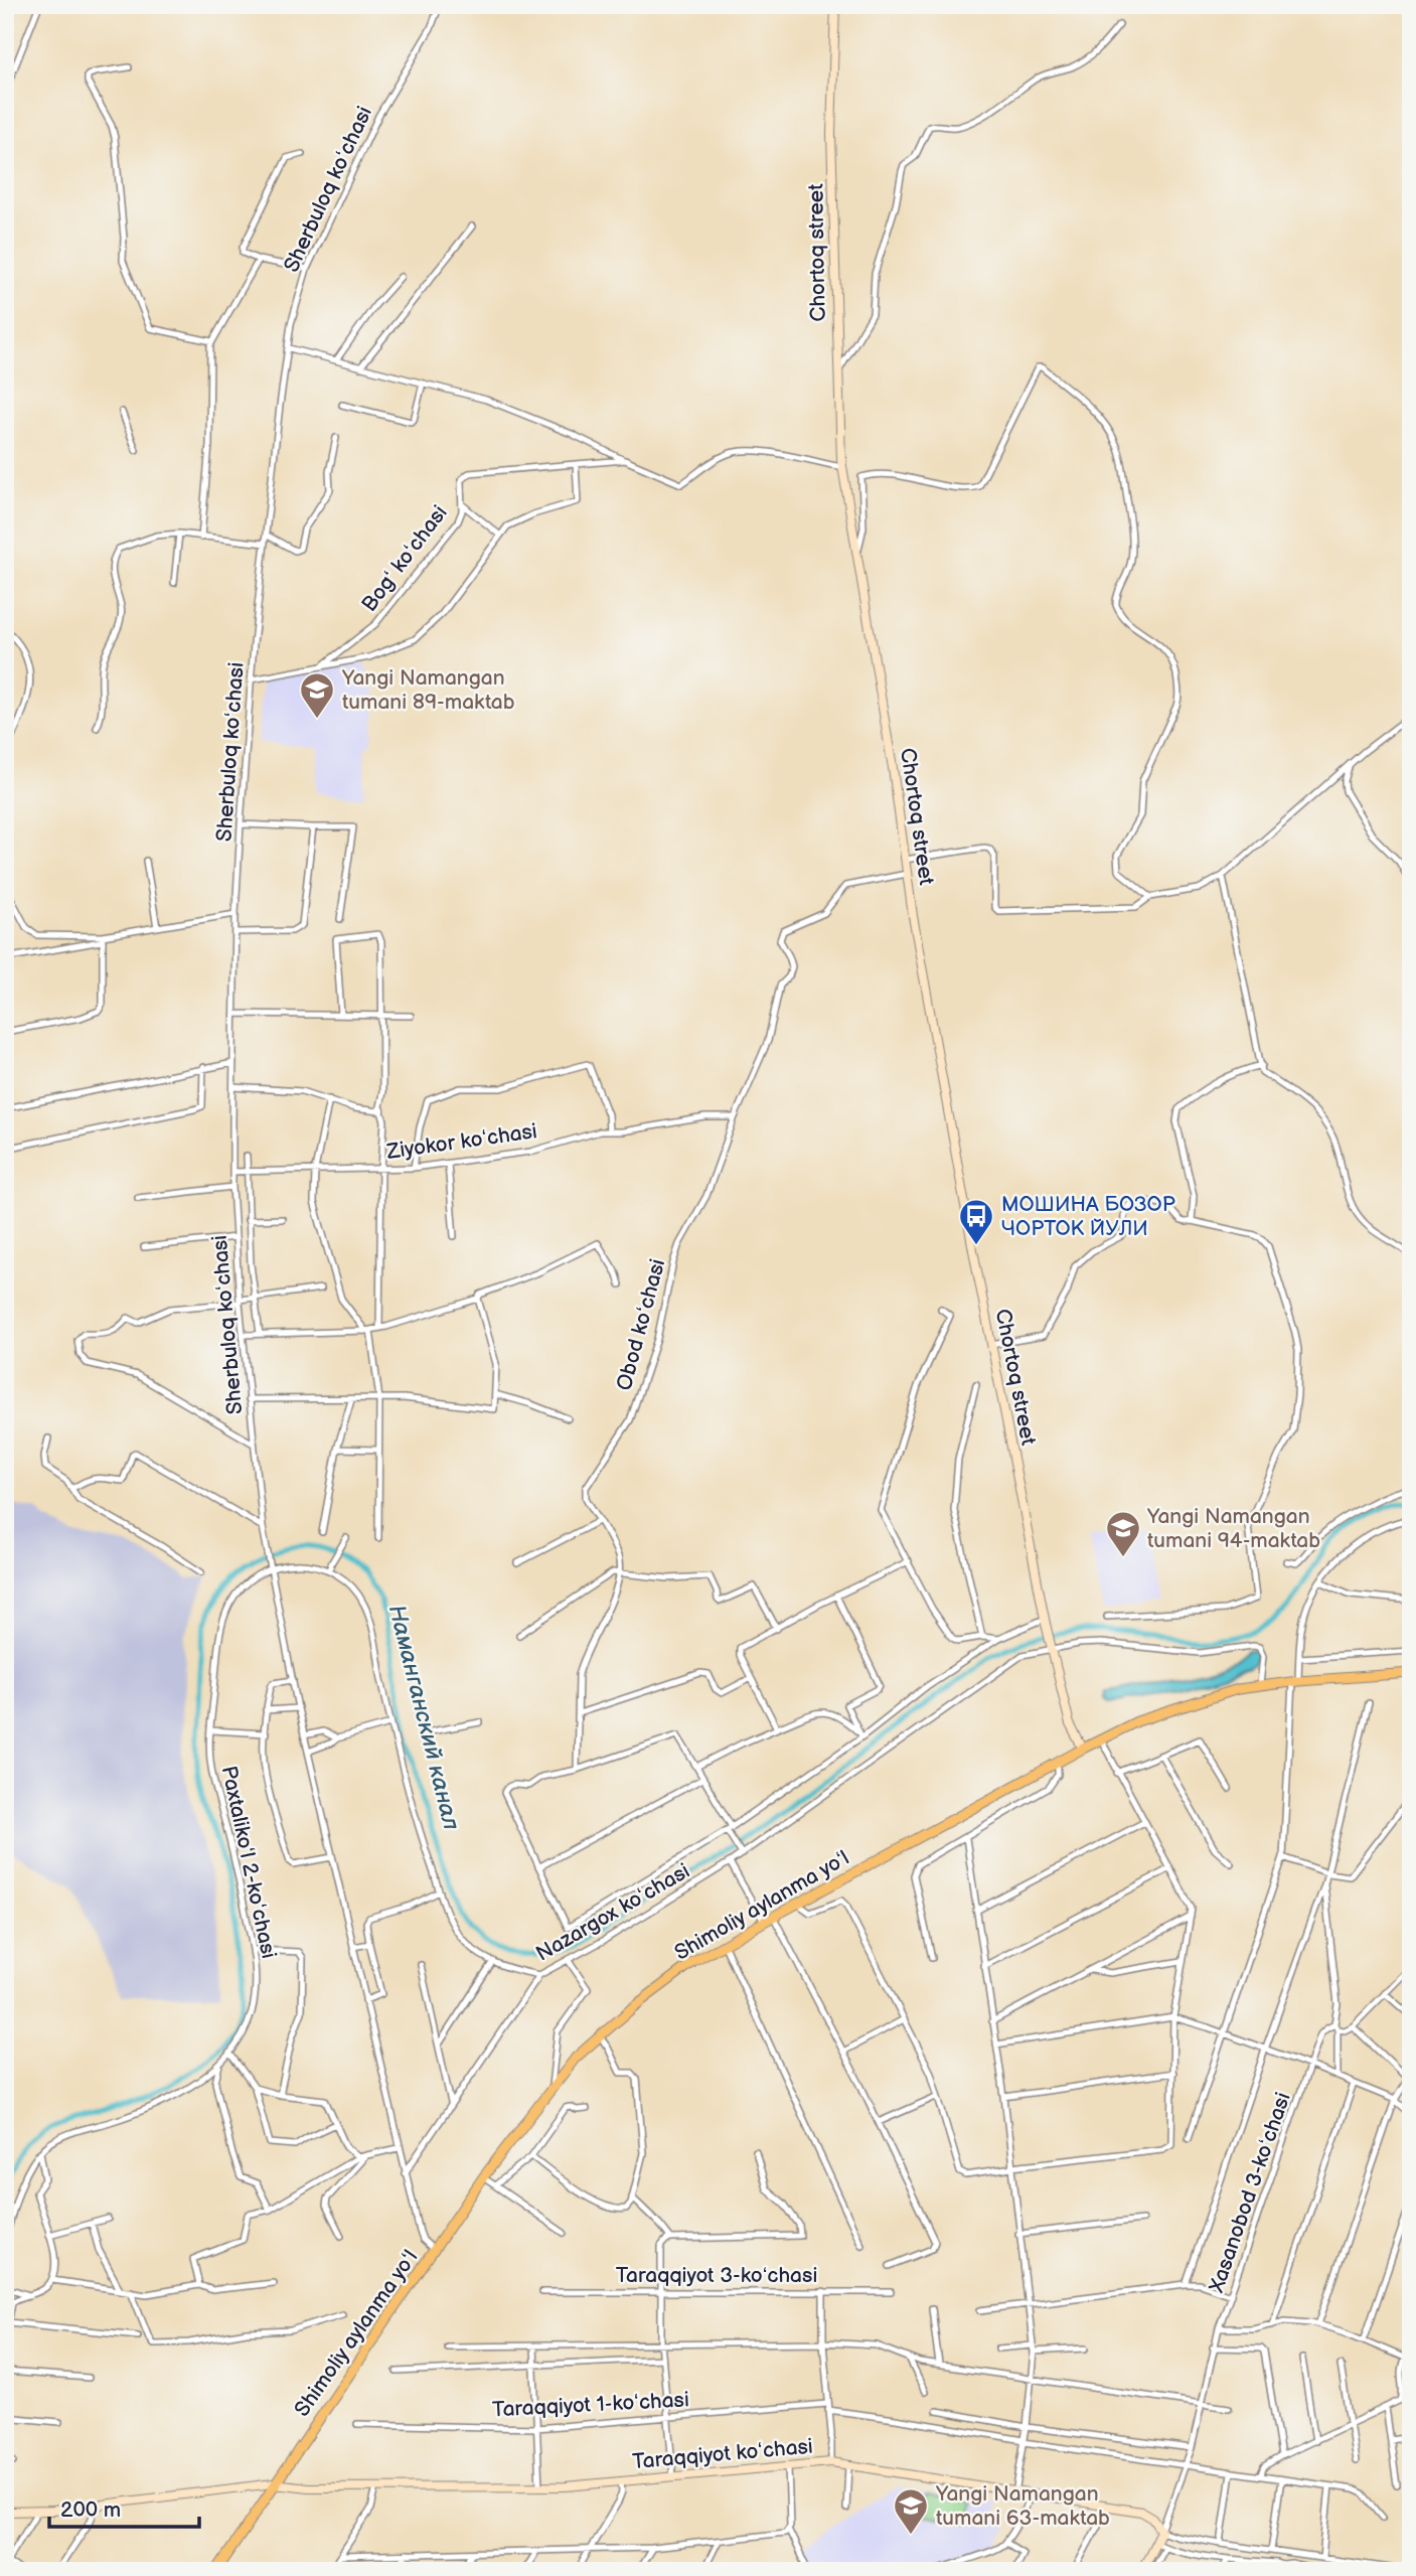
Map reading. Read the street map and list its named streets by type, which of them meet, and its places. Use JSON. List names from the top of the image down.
{
  "streets": {
    "main road": ["Chortoq street", "Shimoliy aylanma yoʻl", "Taraqqiyot koʻchasi"],
    "street": [
      "Sherbuloq koʻchasi",
      "Bogʻ koʻchasi",
      "Ziyokor koʻchasi",
      "Obod koʻchasi",
      "Paxtalikoʻl 2-koʻchasi",
      "Nazargox koʻchasi",
      "Xasanobod 3-koʻchasi",
      "Taraqqiyot 3-koʻchasi",
      "Taraqqiyot 1-koʻchasi"
    ]
  },
  "crossings": [
    ["Sherbuloq koʻchasi", "Bogʻ koʻchasi"],
    ["Sherbuloq koʻchasi", "Ziyokor koʻchasi"],
    ["Sherbuloq koʻchasi", "Paxtalikoʻl 2-koʻchasi"],
    ["Sherbuloq koʻchasi", "Shimoliy aylanma yoʻl"],
    ["Chortoq street", "Bogʻ koʻchasi"],
    ["Chortoq street", "Shimoliy aylanma yoʻl"],
    ["Chortoq street", "Nazargox koʻchasi"],
    ["Ziyokor koʻchasi", "Obod koʻchasi"],
    ["Shimoliy aylanma yoʻl", "Nazargox koʻchasi"],
    ["Shimoliy aylanma yoʻl", "Taraqqiyot koʻchasi"],
    ["Xasanobod 3-koʻchasi", "Taraqqiyot 1-koʻchasi"],
    ["Xasanobod 3-koʻchasi", "Taraqqiyot koʻchasi"]
  ],
  "water": ["Наманганский канал"],
  "places": {
    "school or university": ["Yangi Namangan tumani 89-maktab", "Yangi Namangan tumani 94-maktab", "Yangi Namangan tumani 63-maktab"],
    "bus stop": ["МОШИНА БОЗОР ЧОРТОК ЙУЛИ"]
  },
  "scale_bar": "200 m"
}
